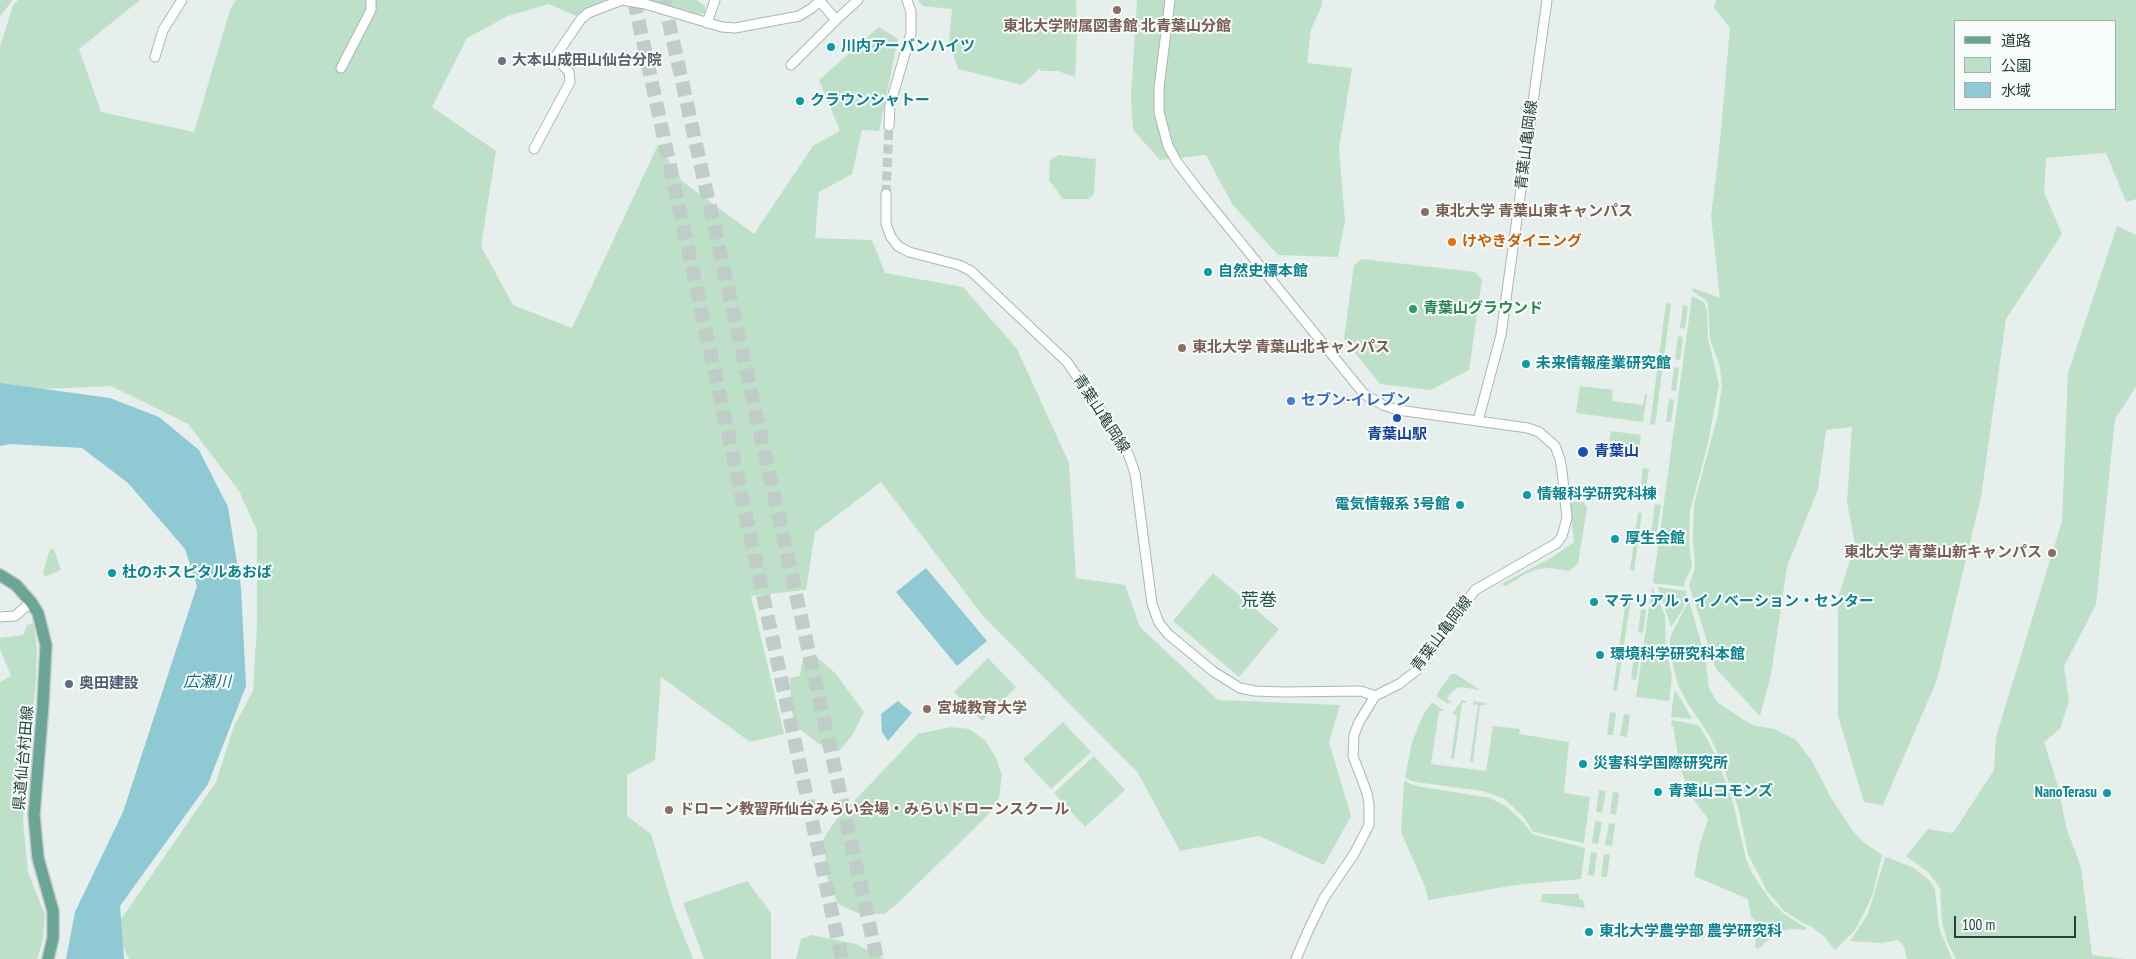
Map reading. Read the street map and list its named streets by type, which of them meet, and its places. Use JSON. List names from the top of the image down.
{
  "streets": {
    "main road": ["県道仙台村田線"],
    "street": ["青葉山亀岡線"]
  },
  "districts": ["荒巻"],
  "water": ["広瀬川"],
  "places": [
    "東北大学附属図書館 北青葉山分館",
    "川内アーバンハイツ",
    "大本山成田山仙台分院",
    "クラウンシャトー",
    "東北大学 青葉山東キャンパス",
    "けやきダイニング",
    "自然史標本館",
    "青葉山グラウンド",
    "東北大学 青葉山北キャンパス",
    "未来情報産業研究館",
    "セブン-イレブン",
    "青葉山駅",
    "青葉山",
    "情報科学研究科棟",
    "電気情報系 3号館",
    "厚生会館",
    "東北大学 青葉山新キャンパス",
    "杜のホスピタルあおば",
    "マテリアル・イノベーション・センター",
    "環境科学研究科本館",
    "奥田建設",
    "宮城教育大学",
    "災害科学国際研究所",
    "青葉山コモンズ",
    "NanoTerasu",
    "ドローン教習所仙台みらい会場・みらいドローンスクール",
    "東北大学農学部 農学研究科"
  ],
  "legend": ["道路", "公園", "水域"],
  "scale_bar": "100 m"
}
